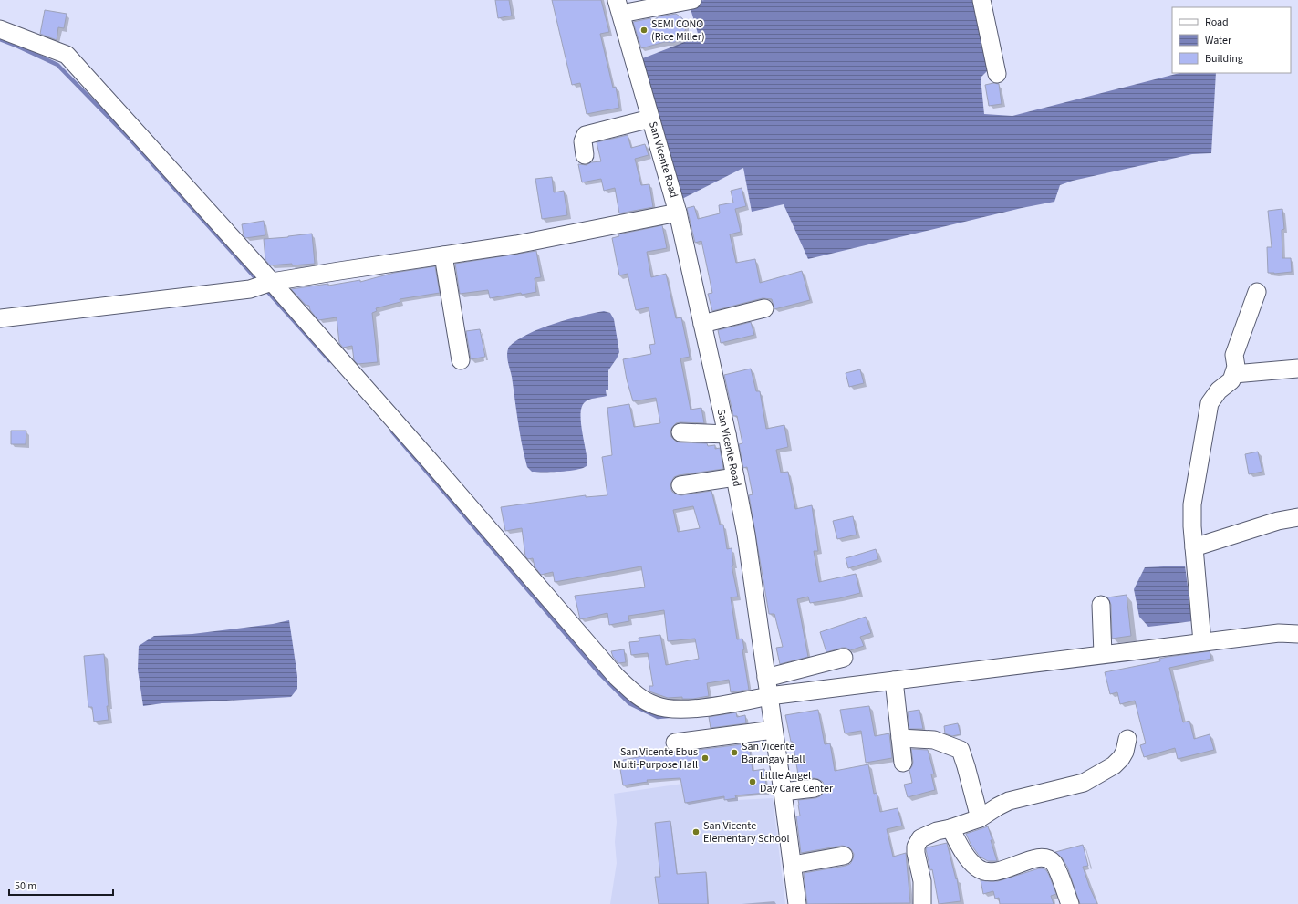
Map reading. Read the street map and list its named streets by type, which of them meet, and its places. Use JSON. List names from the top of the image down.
{
  "streets": {
    "street": ["San Vicente Road"]
  },
  "places": [
    "SEMI CONO (Rice Miller)",
    "San Vicente Barangay Hall",
    "San Vicente Ebus Multi-Purpose Hall",
    "Little Angel Day Care Center",
    "San Vicente Elementary School"
  ],
  "legend": ["Road", "Water", "Building"],
  "scale_bar": "50 m"
}
